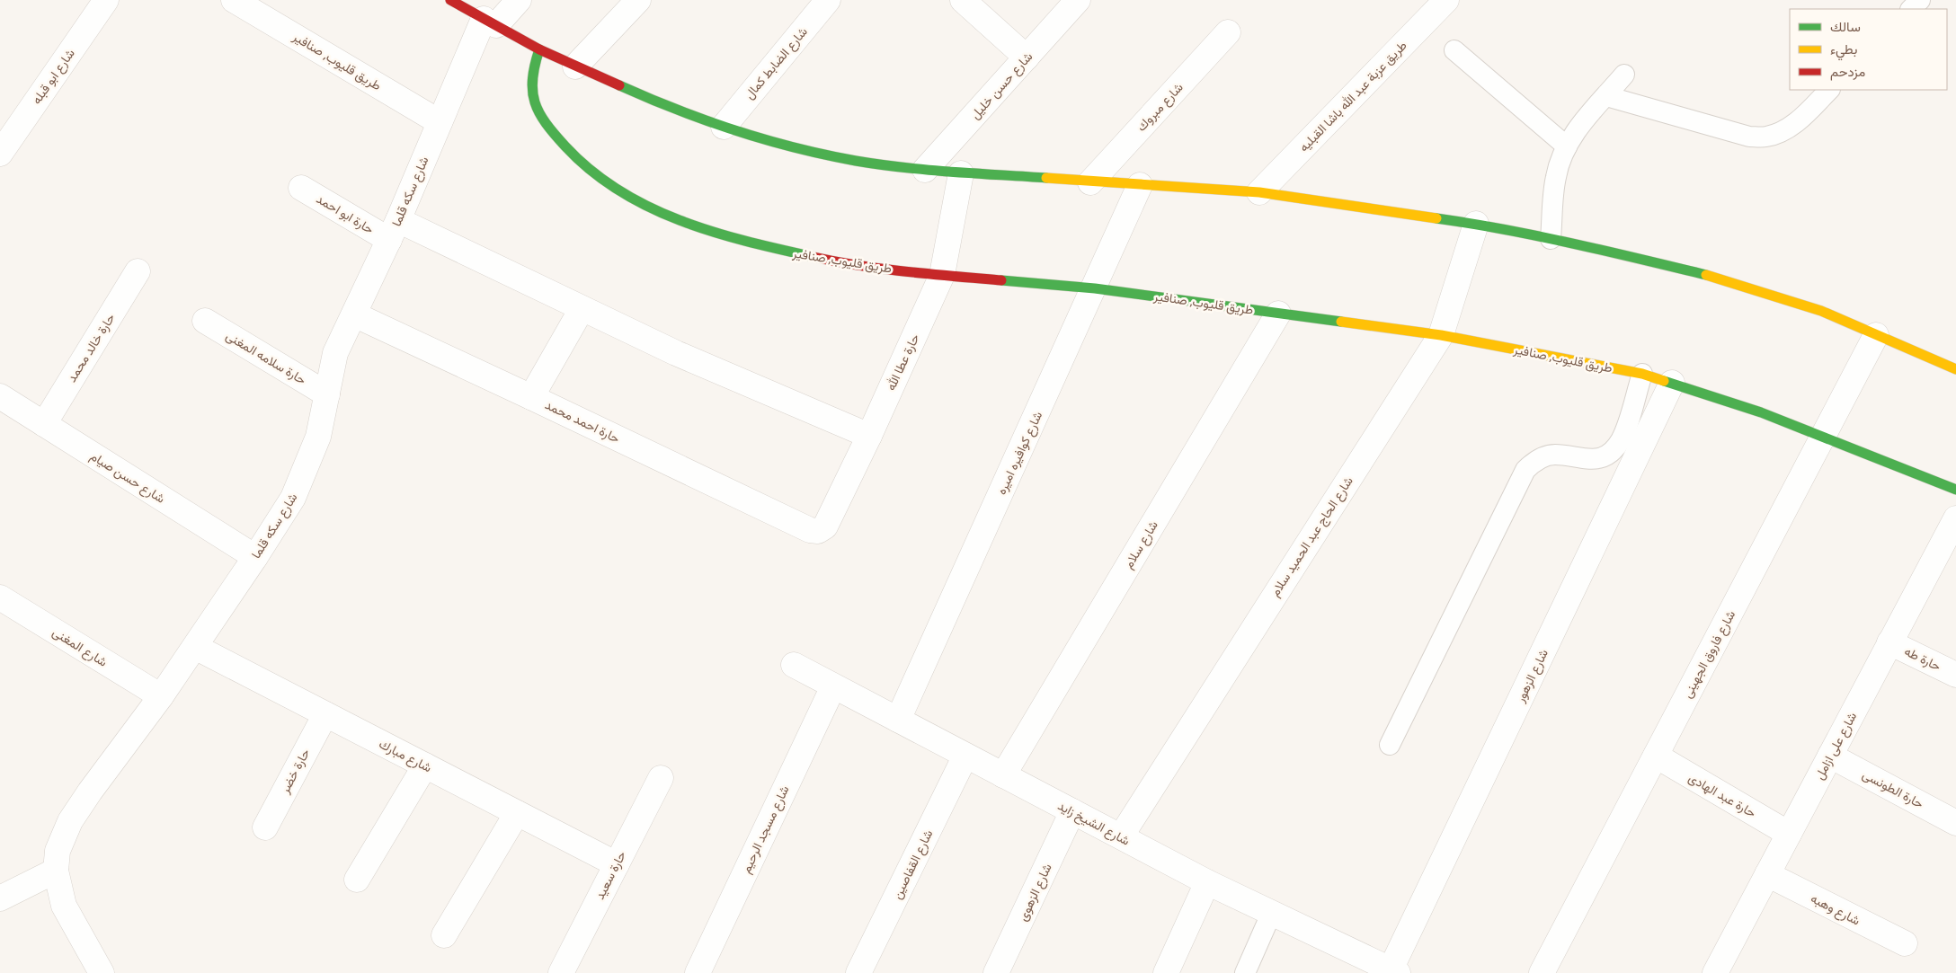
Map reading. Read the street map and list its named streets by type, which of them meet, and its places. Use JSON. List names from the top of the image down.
{
  "streets": {
    "street": [
      "طريق قليوب, صنافير",
      "شارع الضابط كمال",
      "شارع ابو قبله",
      "شارع حسن خليل",
      "طريق عزبة عبد الله باشا القبليه",
      "شارع مبروك",
      "شارع سكه قلما",
      "حارة ابو احمد",
      "حارة خالد محمد",
      "حارة سلامه المغنى",
      "حارة عطا الله",
      "حارة احمد محمد",
      "شارع كوافيره اميره",
      "شارع حسن صيام",
      "شارع الحاج عبد الحميد سلام",
      "شارع سلام",
      "شارع المغنى",
      "شارع فاروق الجهينى",
      "حارة طه",
      "شارع الزهور",
      "شارع على ازامل",
      "شارع مبارك",
      "حارة خضر",
      "حارة الطونسى",
      "حارة عبد الهادى",
      "شارع الشيخ زايد",
      "شارع مسجد الرحيم",
      "شارع القفاصين",
      "حارة سعيد",
      "شارع الزهوى",
      "شارع وهبه"
    ]
  },
  "crossings": [
    ["طريق قليوب, صنافير", "شارع سكه قلما"],
    ["طريق قليوب, صنافير", "حارة عطا الله"],
    ["طريق قليوب, صنافير", "شارع كوافيره اميره"],
    ["طريق قليوب, صنافير", "شارع الحاج عبد الحميد سلام"],
    ["طريق قليوب, صنافير", "شارع سلام"],
    ["طريق قليوب, صنافير", "شارع فاروق الجهينى"],
    ["طريق قليوب, صنافير", "شارع الزهور"],
    ["شارع سكه قلما", "حارة ابو احمد"],
    ["شارع سكه قلما", "حارة سلامه المغنى"],
    ["شارع سكه قلما", "حارة احمد محمد"],
    ["شارع سكه قلما", "شارع حسن صيام"],
    ["شارع سكه قلما", "شارع المغنى"],
    ["شارع سكه قلما", "شارع مبارك"],
    ["حارة ابو احمد", "حارة عطا الله"],
    ["حارة خالد محمد", "شارع حسن صيام"],
    ["حارة عطا الله", "حارة احمد محمد"],
    ["شارع كوافيره اميره", "شارع الشيخ زايد"],
    ["شارع الحاج عبد الحميد سلام", "شارع الشيخ زايد"],
    ["شارع سلام", "شارع الشيخ زايد"],
    ["شارع فاروق الجهينى", "حارة عبد الهادى"],
    ["حارة طه", "شارع على ازامل"],
    ["شارع الزهور", "شارع الشيخ زايد"],
    ["شارع على ازامل", "حارة الطونسى"],
    ["شارع على ازامل", "حارة عبد الهادى"],
    ["شارع على ازامل", "شارع وهبه"],
    ["شارع مبارك", "حارة خضر"],
    ["شارع مبارك", "حارة سعيد"],
    ["شارع الشيخ زايد", "شارع مسجد الرحيم"],
    ["شارع الشيخ زايد", "شارع القفاصين"],
    ["شارع الشيخ زايد", "شارع الزهوى"]
  ],
  "legend": ["سالك", "بطيء", "مزدحم"]
}
